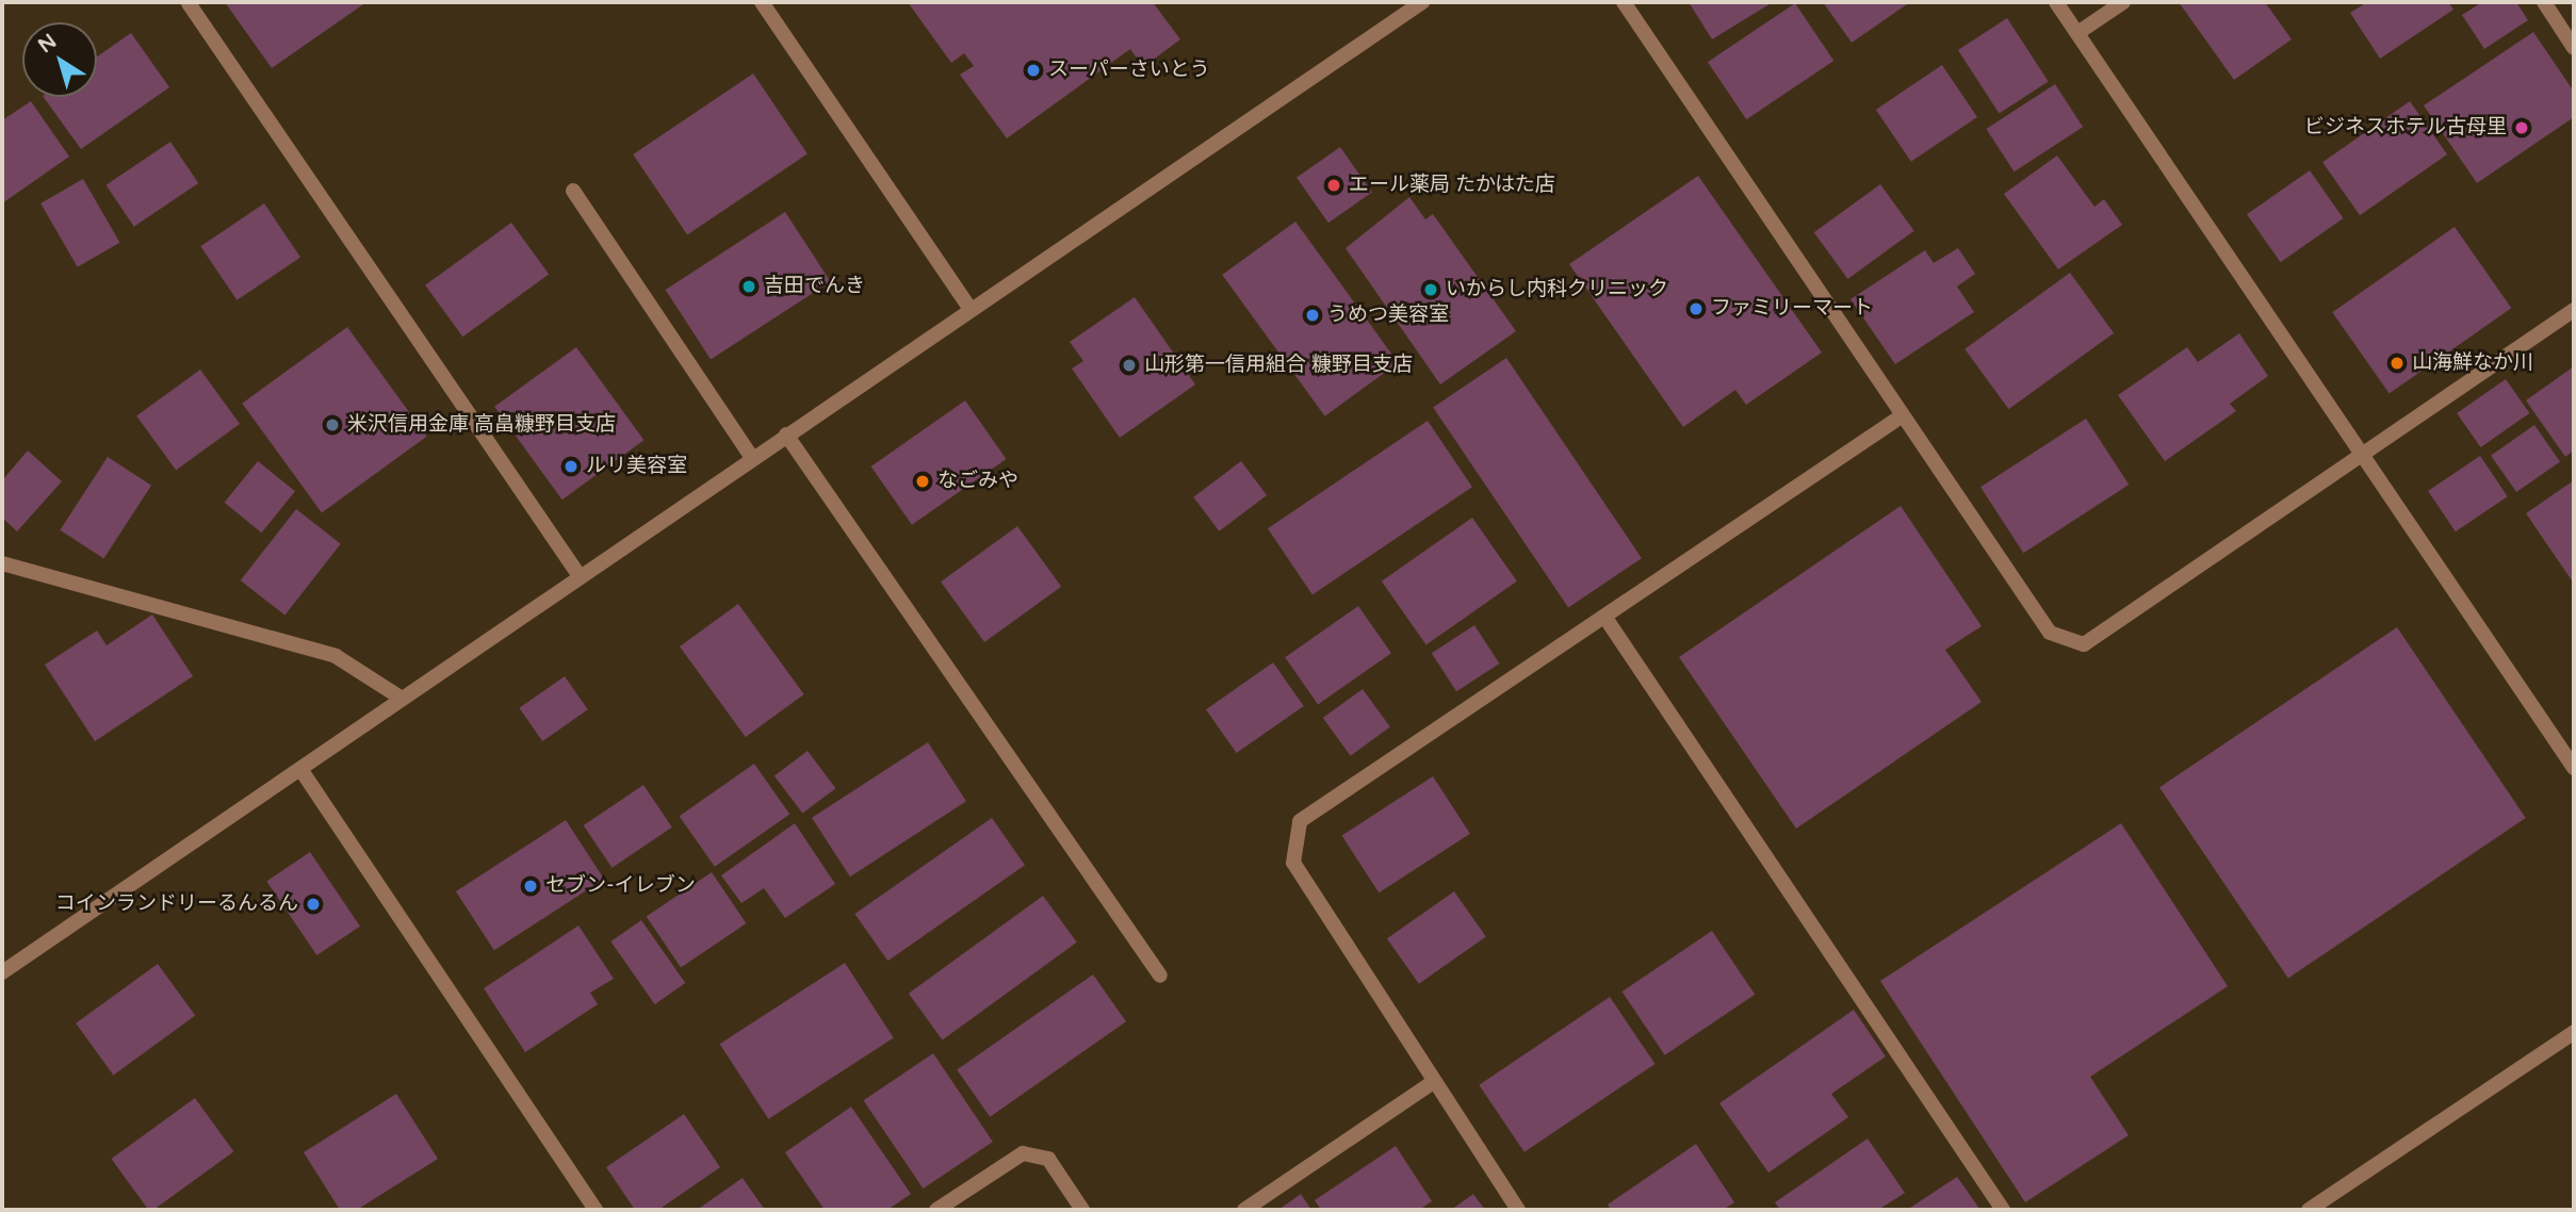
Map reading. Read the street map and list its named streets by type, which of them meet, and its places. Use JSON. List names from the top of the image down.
{
  "places": [
    "スーパーさいとう",
    "ビジネスホテル古母里",
    "エール薬局 たかはた店",
    "吉田でんき",
    "いからし内科クリニック",
    "ファミリーマート",
    "うめつ美容室",
    "山海鮮なか川",
    "山形第一信用組合 糠野目支店",
    "米沢信用金庫 高畠糠野目支店",
    "ルリ美容室",
    "なごみや",
    "セブン-イレブン",
    "コインランドリーるんるん"
  ],
  "north": "top left"
}
